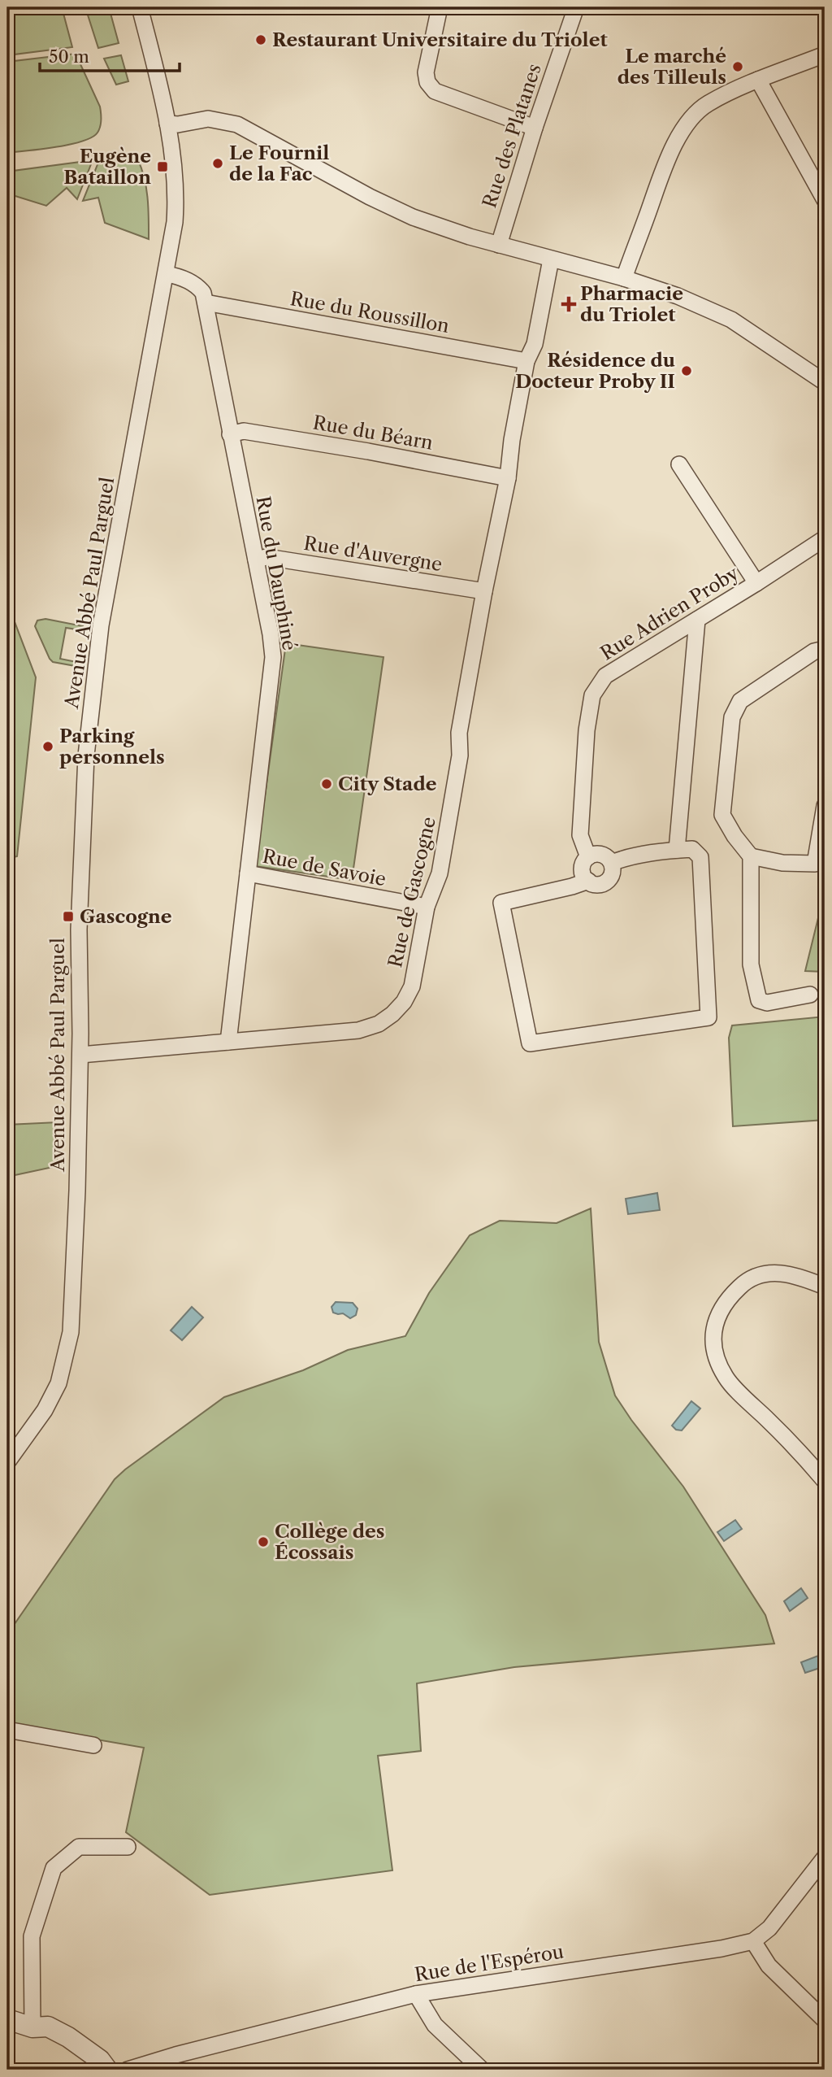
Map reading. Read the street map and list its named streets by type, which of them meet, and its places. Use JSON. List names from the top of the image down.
{
  "streets": {
    "street": [
      "Rue des Platanes",
      "Rue du Roussillon",
      "Rue du Béarn",
      "Rue d'Auvergne",
      "Rue du Dauphiné",
      "Avenue Abbé Paul Parguel",
      "Rue Adrien Proby",
      "Rue de Savoie",
      "Rue de Gascogne",
      "Rue de l'Espérou"
    ]
  },
  "crossings": [
    ["Rue du Roussillon", "Rue du Dauphiné"],
    ["Rue du Roussillon", "Rue de Gascogne"],
    ["Rue du Béarn", "Rue du Dauphiné"],
    ["Rue du Béarn", "Rue de Gascogne"],
    ["Rue d'Auvergne", "Rue du Dauphiné"],
    ["Rue d'Auvergne", "Rue de Gascogne"],
    ["Rue du Dauphiné", "Rue de Savoie"],
    ["Rue du Dauphiné", "Rue de Gascogne"],
    ["Avenue Abbé Paul Parguel", "Rue de Gascogne"],
    ["Rue de Savoie", "Rue de Gascogne"]
  ],
  "places": {
    "other": [
      "Restaurant Universitaire du Triolet",
      "Le marché des Tilleuls",
      "Le Fournil de la Fac",
      "Résidence du Docteur Proby II",
      "Parking personnels",
      "City Stade",
      "Collège des Écossais"
    ],
    "transit": ["Eugène Bataillon", "Gascogne"],
    "health": ["Pharmacie du Triolet"]
  },
  "scale_bar": "50 m"
}
